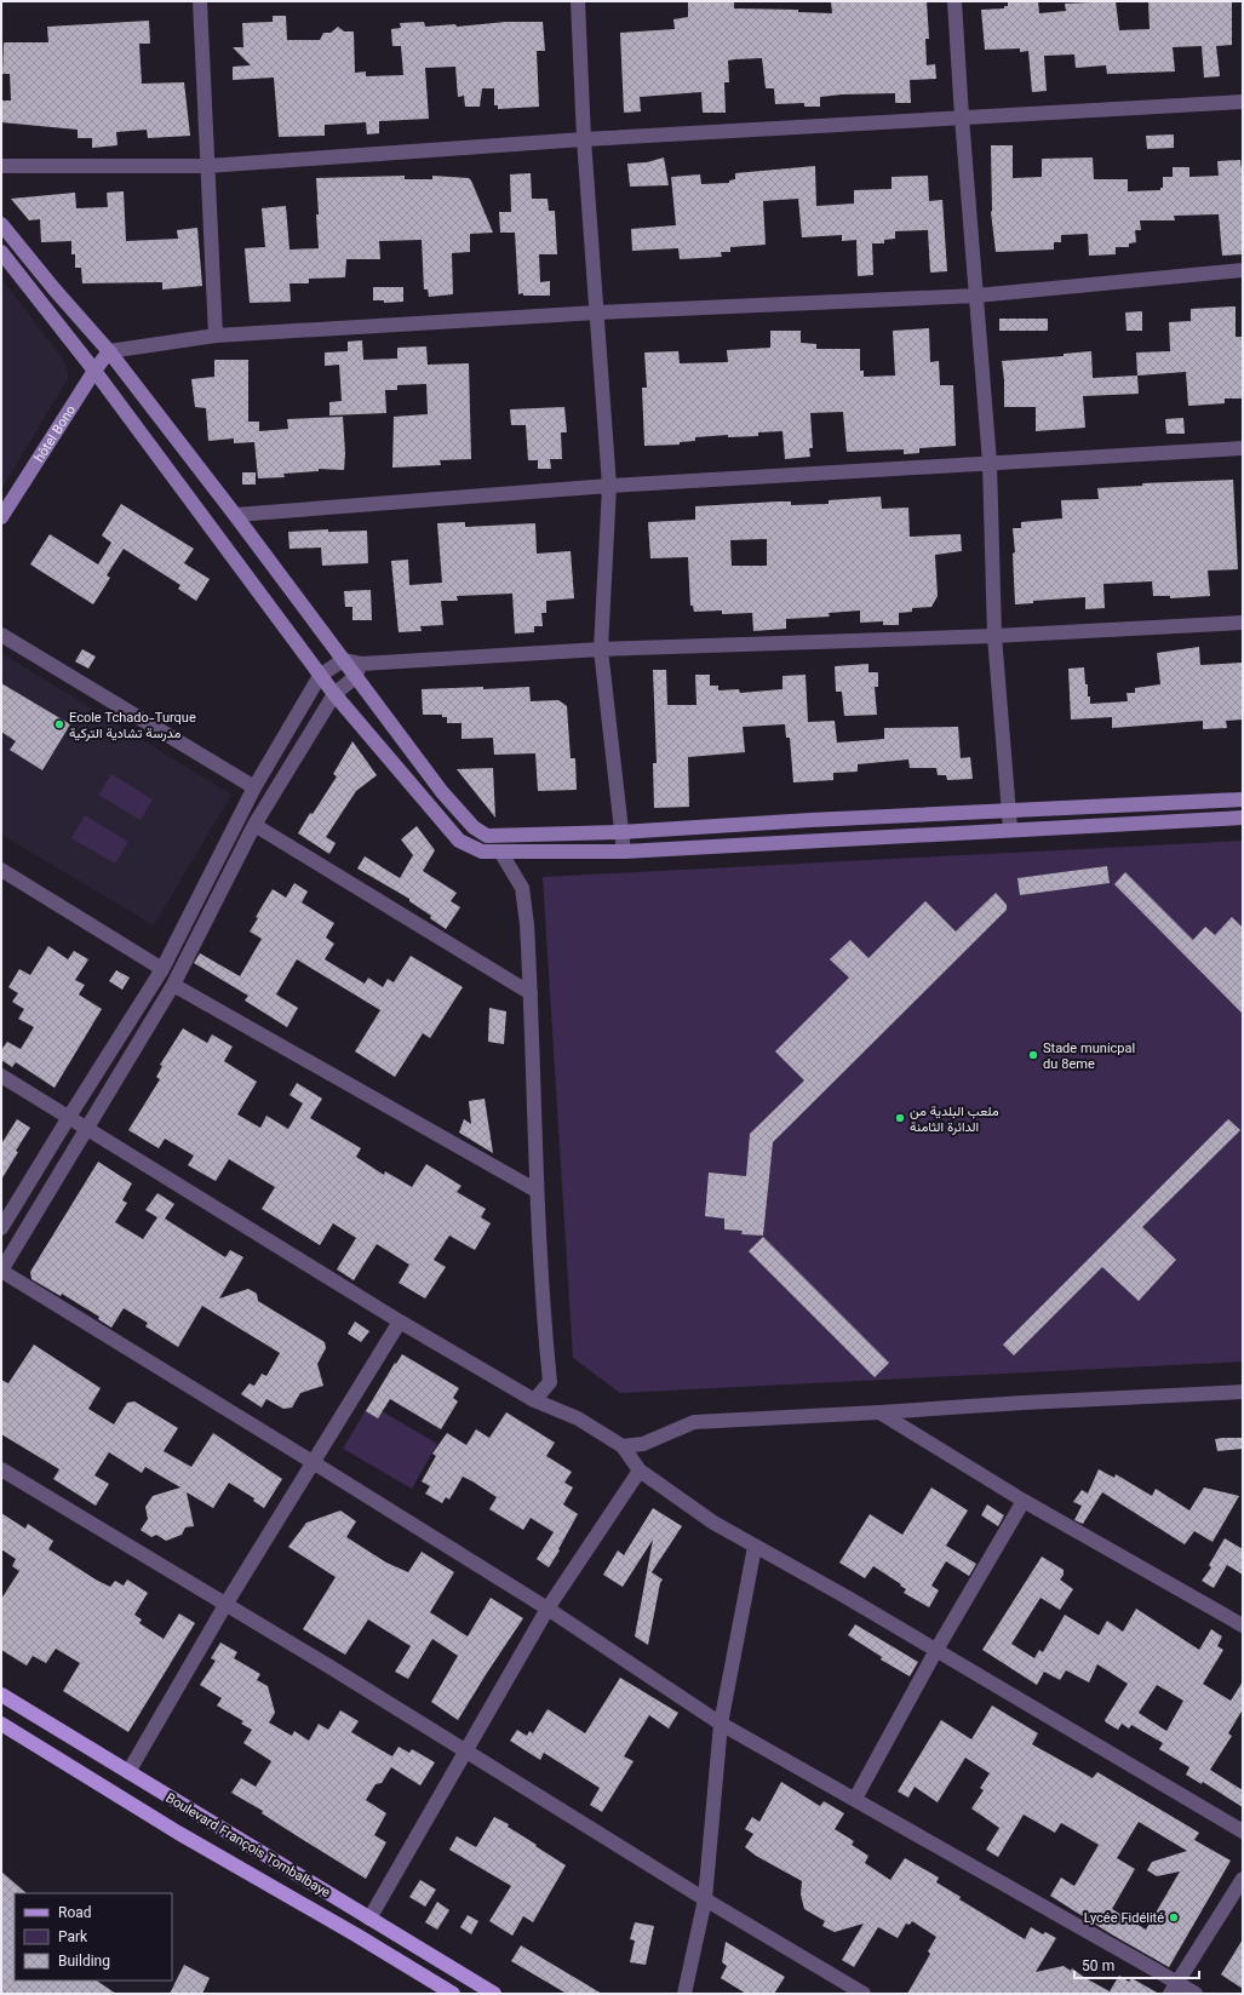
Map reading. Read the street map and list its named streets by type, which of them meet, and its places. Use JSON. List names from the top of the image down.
{
  "streets": {
    "main road": ["Boulevard François Tombalbaye"],
    "street": ["hôtel Bono"]
  },
  "places": [
    "Ecole Tchado-Turque مدرسة تشادية التركية",
    "Stade municpal du 8eme",
    "ملعب البلدية من الدائرة الثامنة",
    "Lycée Fidélité"
  ],
  "legend": ["Road", "Park", "Building"],
  "scale_bar": "50 m"
}
